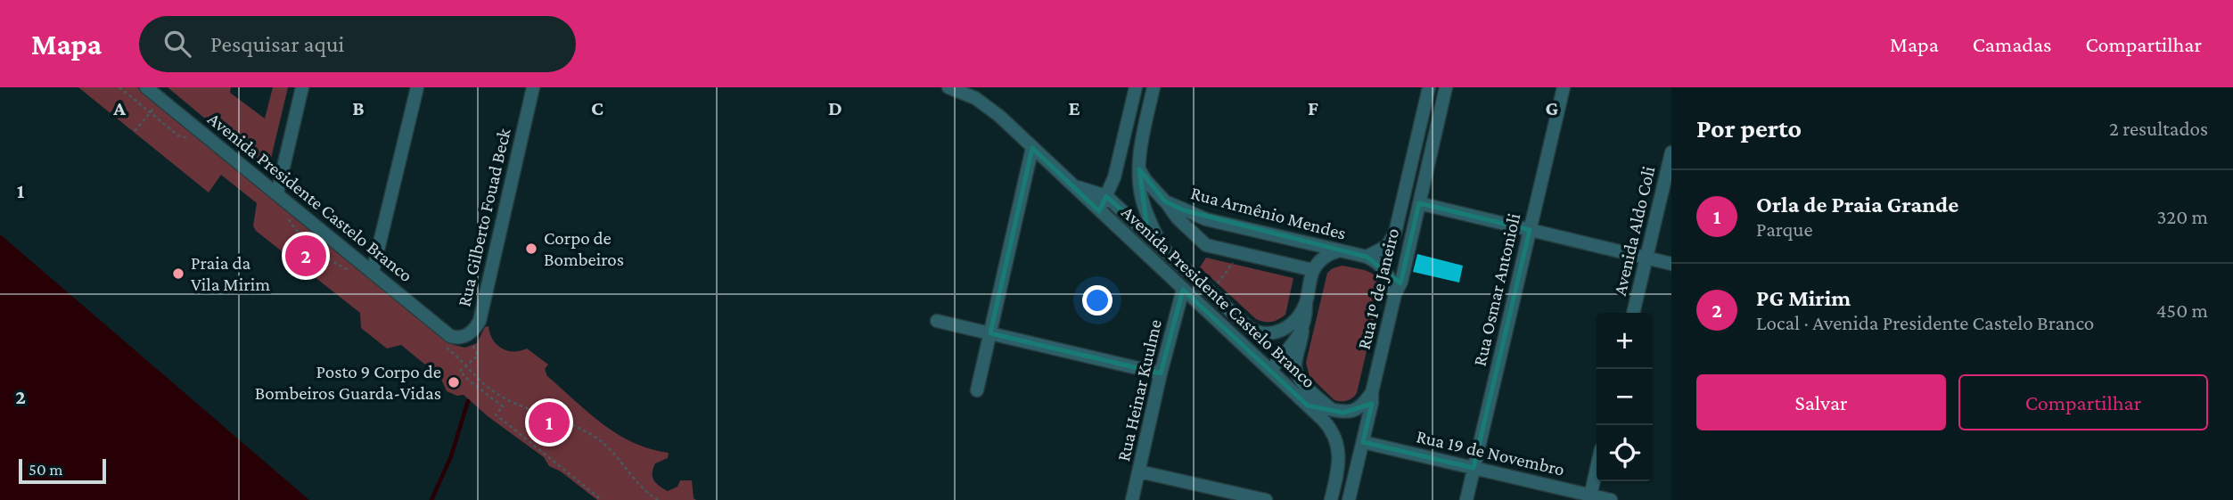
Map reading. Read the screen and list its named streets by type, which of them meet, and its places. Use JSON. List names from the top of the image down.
{
  "streets": {
    "street": [
      "Avenida Presidente Castelo Branco",
      "Rua Armênio Mendes",
      "Rua Gilberto Fouad Beck",
      "Avenida Aldo Coli",
      "Rua 1º de Janeiro",
      "Rua Osmar Antonioli",
      "Rua Heinar Kuulme",
      "Rua 19 de Novembro"
    ]
  },
  "crossings": [
    ["Avenida Presidente Castelo Branco", "Rua Gilberto Fouad Beck"],
    ["Avenida Presidente Castelo Branco", "Rua Heinar Kuulme"],
    ["Rua Armênio Mendes", "Rua 1º de Janeiro"],
    ["Rua 1º de Janeiro", "Rua 19 de Novembro"],
    ["Rua Osmar Antonioli", "Rua 19 de Novembro"]
  ],
  "places": ["Corpo de Bombeiros", "Praia da Vila Mirim", "Posto 9 Corpo de Bombeiros Guarda-Vidas"],
  "scale_bar": "50 m",
  "page": {
    "header": "Mapa",
    "search": "Pesquisar aqui",
    "nav": ["Mapa", "Camadas", "Compartilhar"],
    "heading": ["Por perto", "2 resultados"],
    "list": [
      {
        "mark": "1",
        "name": "Orla de Praia Grande",
        "note": "Parque",
        "value": "320 m"
      },
      {
        "mark": "2",
        "name": "PG Mirim",
        "note": "Local · Avenida Presidente Castelo Branco",
        "value": "450 m"
      }
    ],
    "pins": ["2", "1"],
    "map_buttons": ["+", "−"],
    "buttons": ["Salvar", "Compartilhar"],
    "scale": "50 m"
  },
  "grid": {
    "columns": [
      "A",
      "B",
      "C",
      "D",
      "E",
      "F",
      "G"
    ],
    "rows": ["1", "2"]
  }
}
